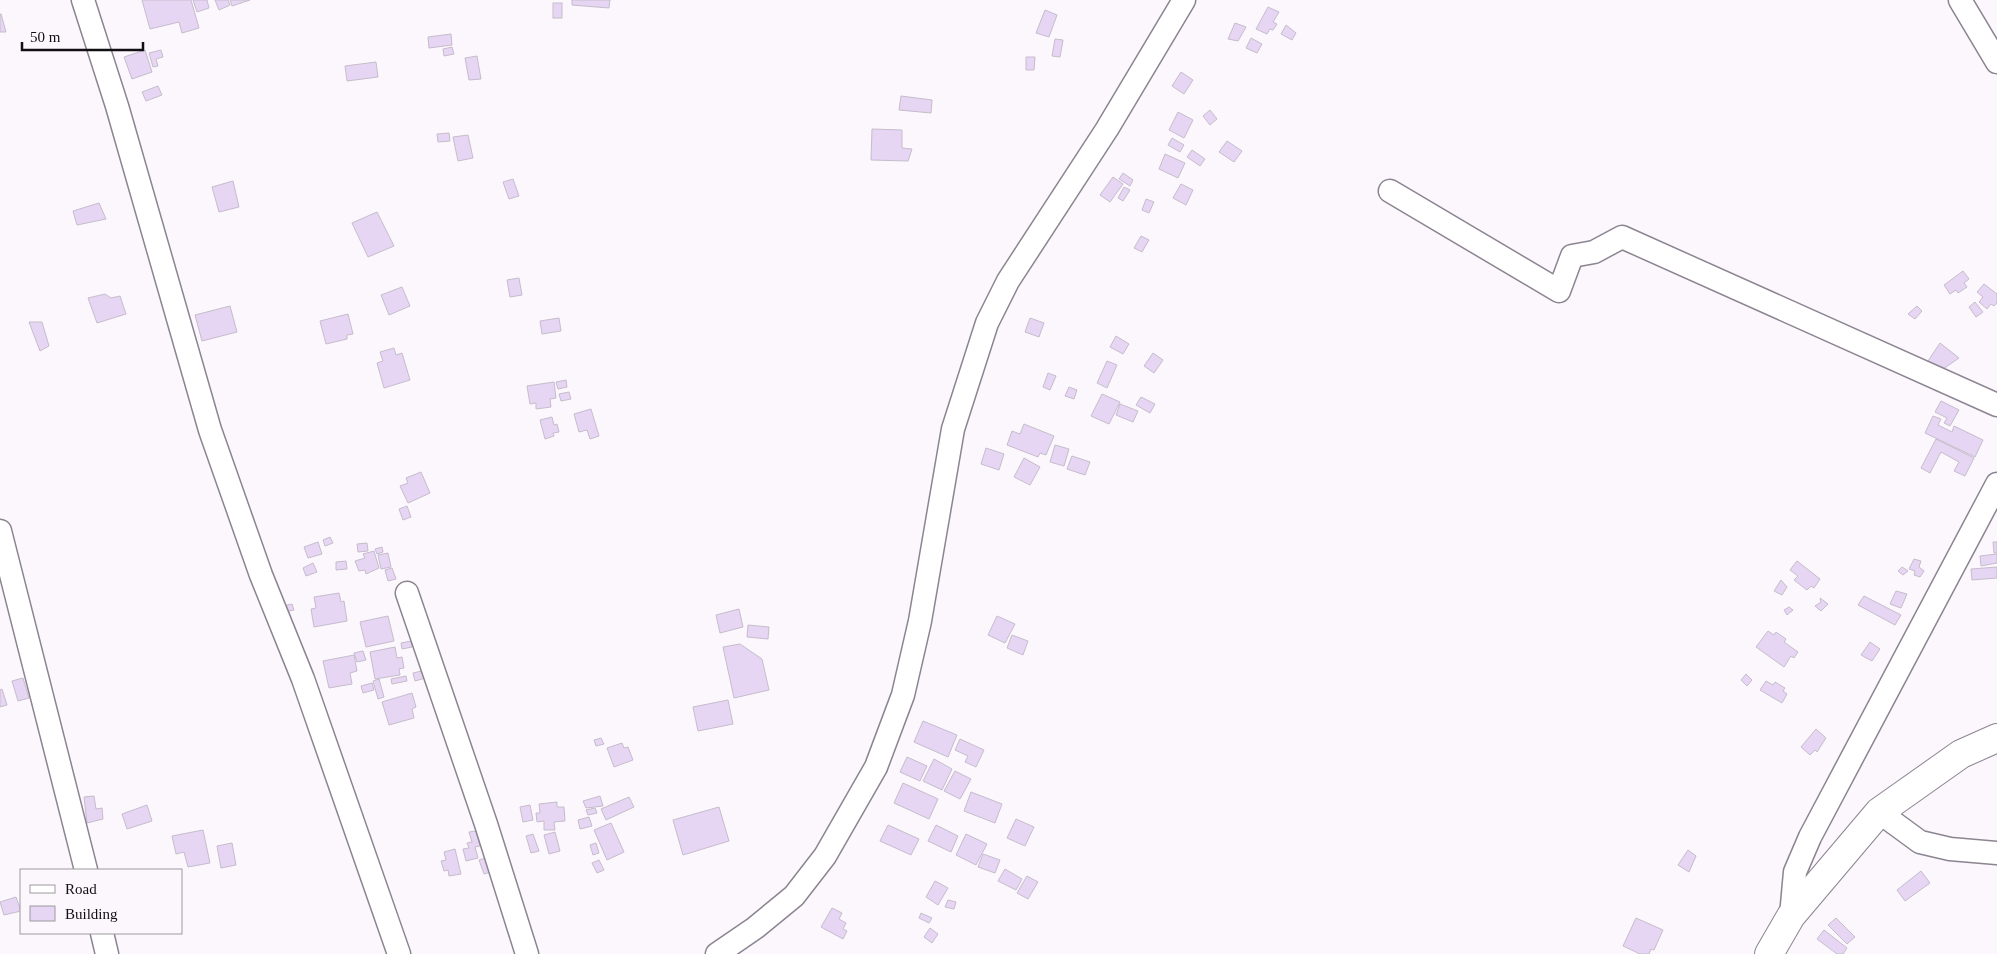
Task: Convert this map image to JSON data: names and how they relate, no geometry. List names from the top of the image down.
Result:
{
  "legend": ["Road", "Building"],
  "scale_bar": "50 m"
}
